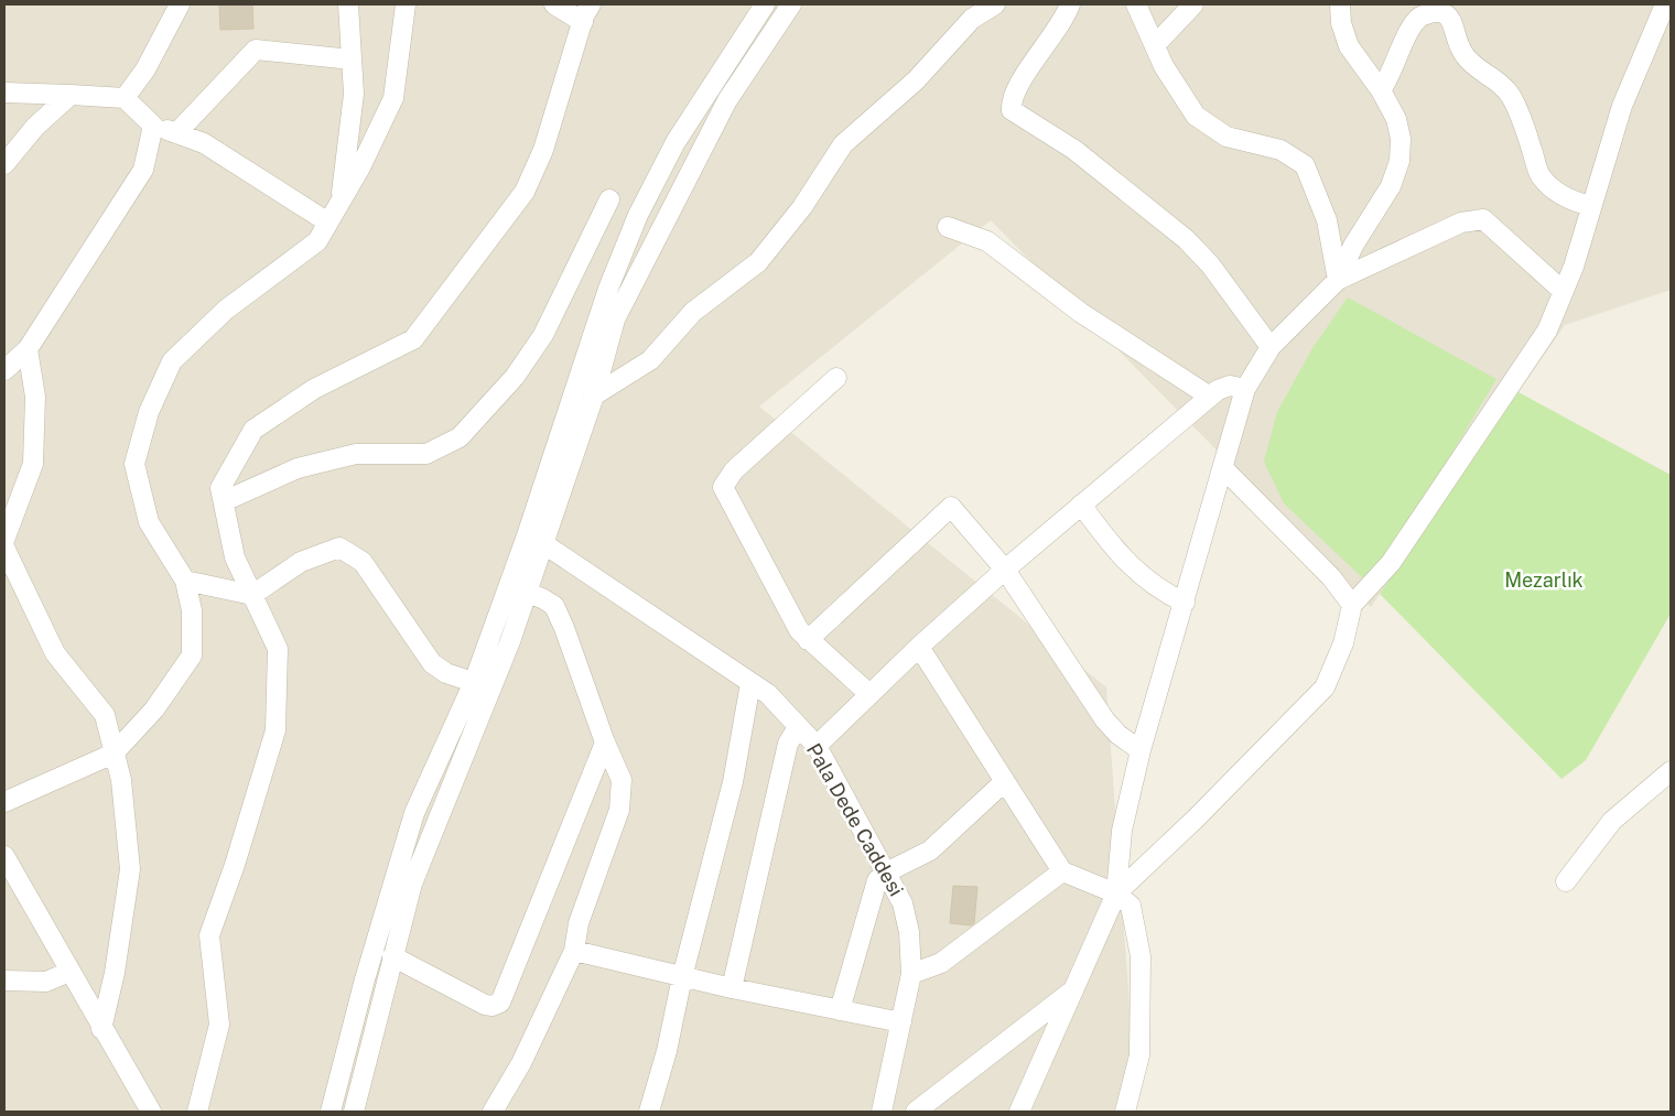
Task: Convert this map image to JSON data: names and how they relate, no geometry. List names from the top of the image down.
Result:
{
  "streets": {
    "street": ["Pala Dede Caddesi"]
  },
  "parks": ["Mezarlık"]
}
